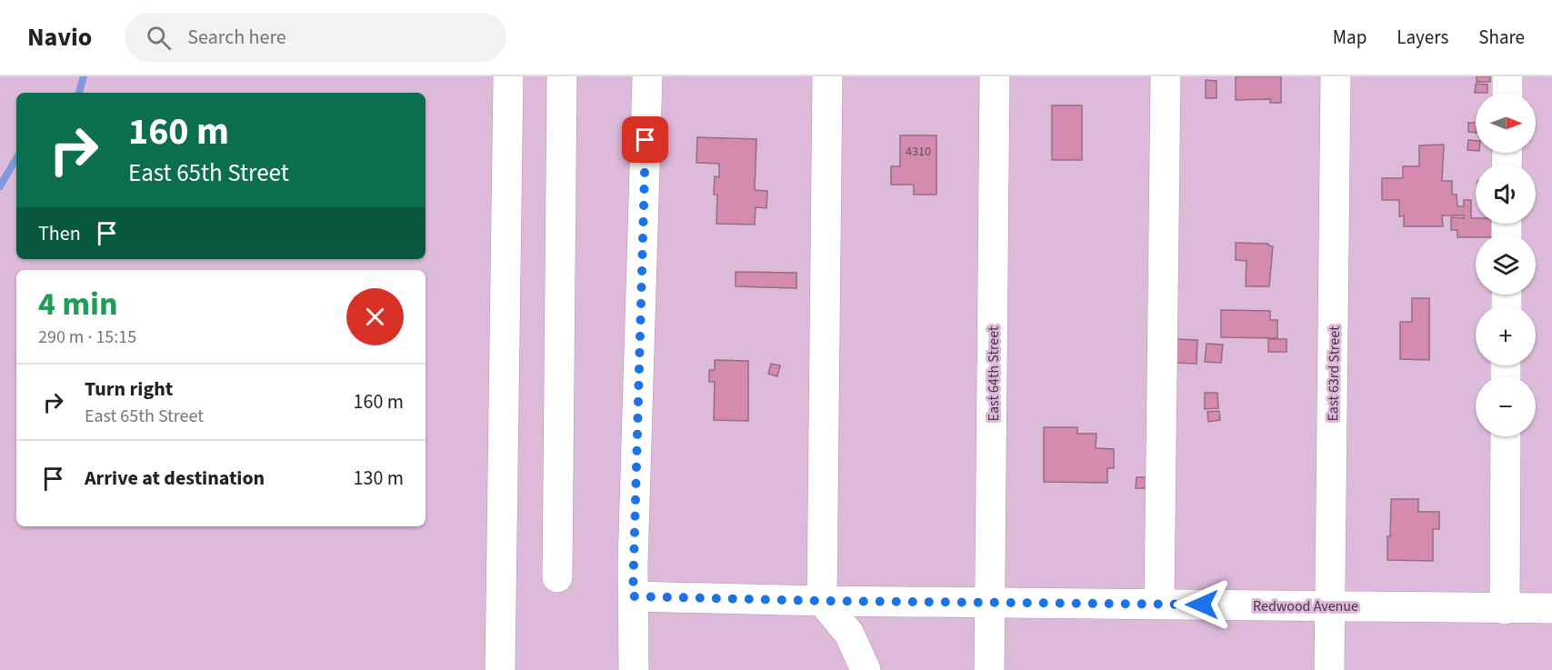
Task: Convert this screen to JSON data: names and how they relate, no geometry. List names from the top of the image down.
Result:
{
  "streets": {
    "street": ["East 64th Street", "East 63rd Street", "Redwood Avenue"]
  },
  "crossings": [
    ["East 64th Street", "Redwood Avenue"],
    ["East 63rd Street", "Redwood Avenue"]
  ],
  "house_numbers": ["4310"],
  "north": "right",
  "page": {
    "header": "Navio",
    "search": "Search here",
    "nav": ["Map", "Layers", "Share"],
    "map_buttons": ["+", "−"],
    "turn": ["160 m", "East 65th Street"],
    "then": "Then",
    "heading": ["4 min", "290 m · 15:15"],
    "list": [
      {
        "name": "Turn right",
        "note": "East 65th Street",
        "value": "160 m"
      },
      {
        "name": "Arrive at destination",
        "value": "130 m"
      }
    ]
  }
}
